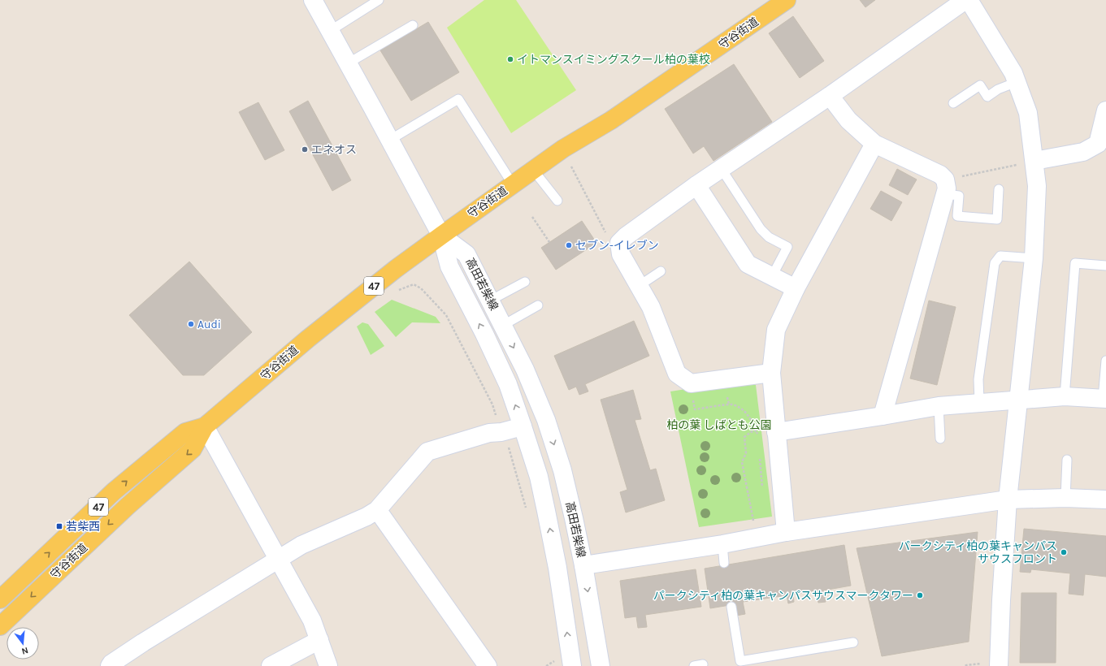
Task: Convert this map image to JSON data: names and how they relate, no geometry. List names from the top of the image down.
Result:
{
  "streets": {
    "main road": ["守谷街道", "47"],
    "street": ["高田若柴線"]
  },
  "crossings": [
    ["守谷街道", "高田若柴線"]
  ],
  "parks": ["柏の葉 しばとも公園"],
  "places": {
    "other": [
      "イトマンスイミングスクール柏の葉校",
      "エネオス",
      "セブン-イレブン",
      "Audi",
      "パークシティ柏の葉キャンパス サウスフロント",
      "パークシティ柏の葉キャンパスサウスマークタワー"
    ],
    "transit": ["若柴西"]
  },
  "north": "bottom"
}
